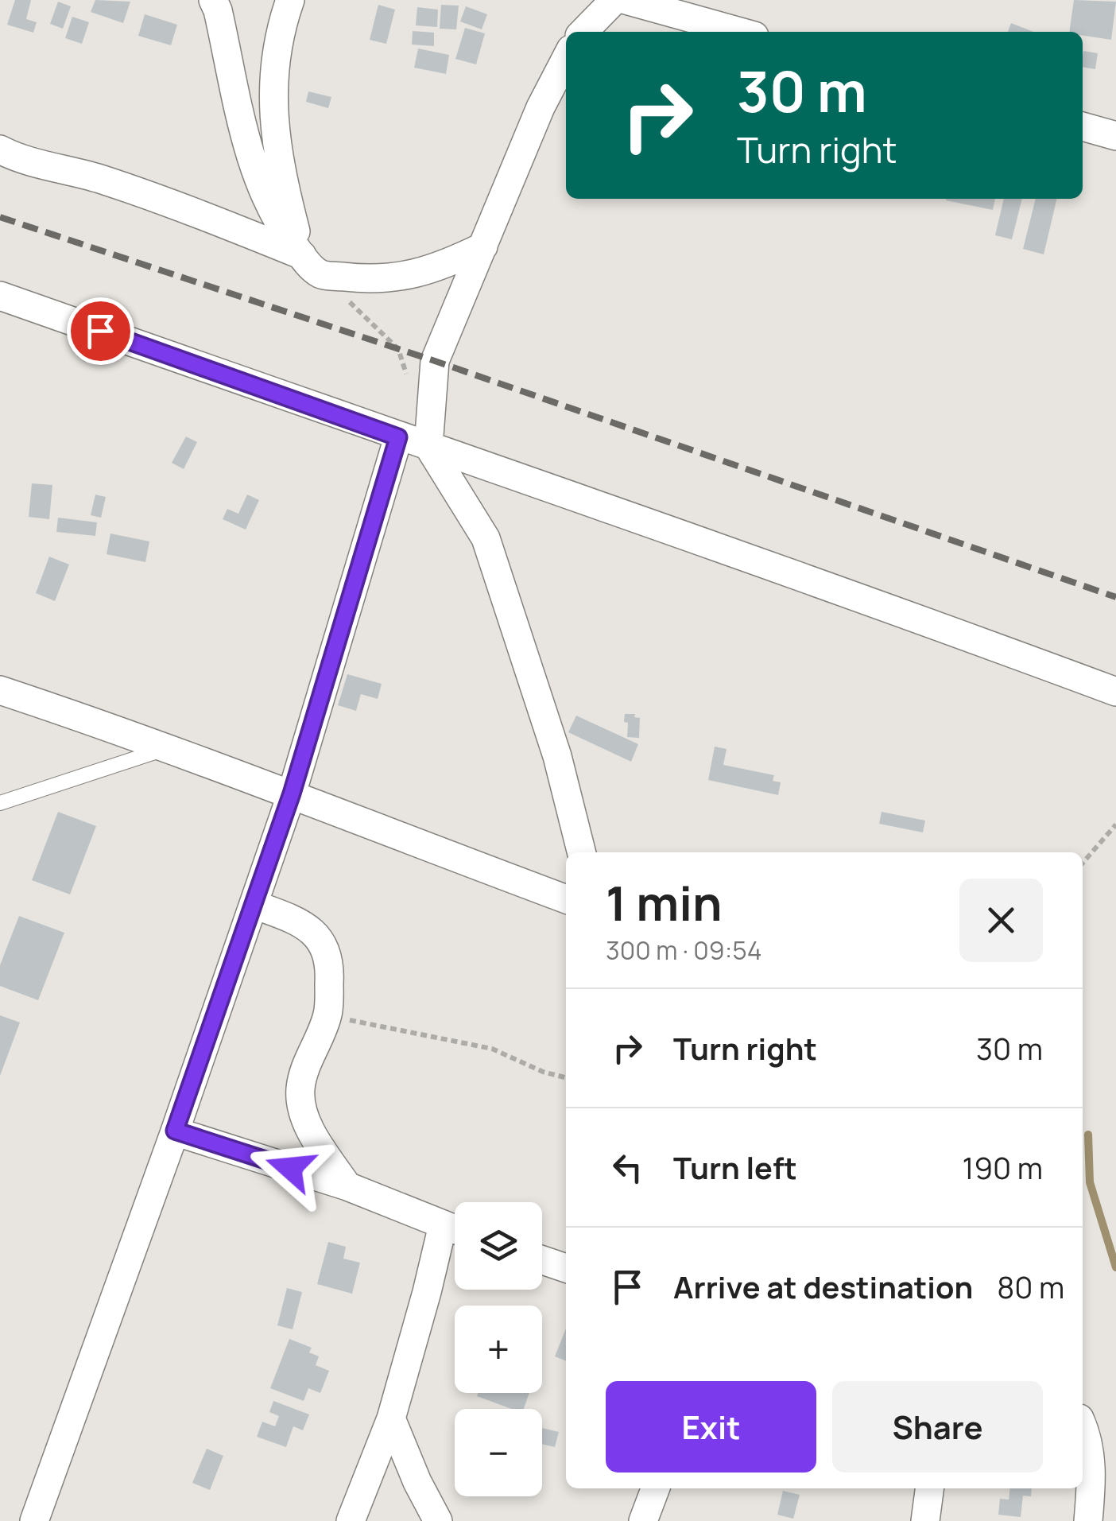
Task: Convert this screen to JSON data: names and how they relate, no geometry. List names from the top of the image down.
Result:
{
  "page": {
    "turn": ["30 m", "Turn right"],
    "heading": ["1 min", "300 m · 09:54"],
    "list": [
      {
        "name": "Turn right",
        "value": "30 m"
      },
      {
        "name": "Turn left",
        "value": "190 m"
      },
      {
        "name": "Arrive at destination",
        "value": "80 m"
      }
    ],
    "map_buttons": ["+", "−"],
    "buttons": ["Exit", "Share"]
  }
}
